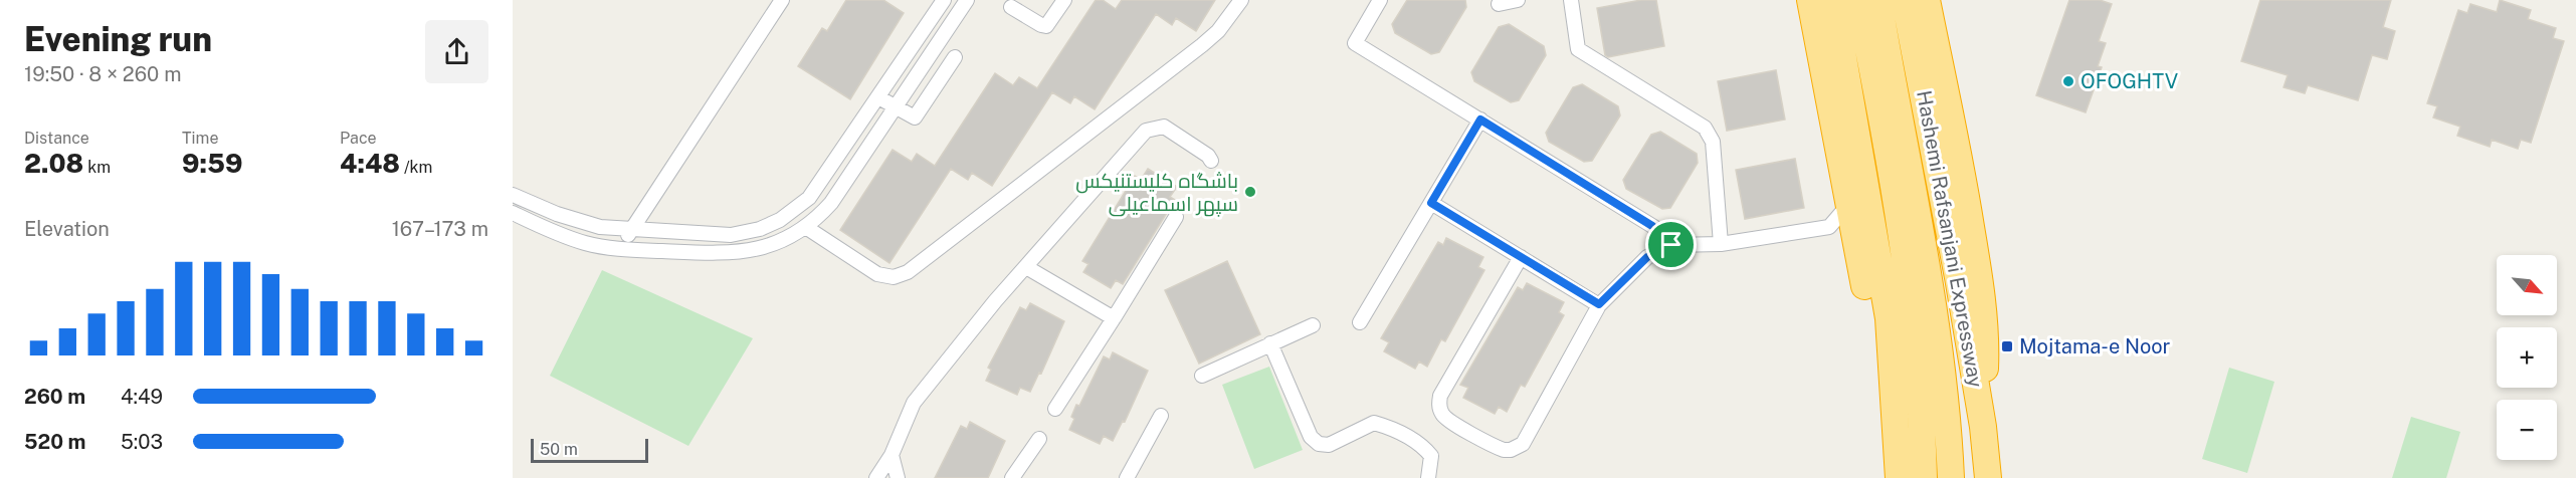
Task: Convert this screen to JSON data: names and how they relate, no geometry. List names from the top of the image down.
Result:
{
  "streets": {
    "highway": ["Hashemi Rafsanjani Expressway"]
  },
  "places": {
    "other": ["OFOGHTV", "باشگاه کلیستنیکس سپهر اسماعیلی"],
    "transit": ["Mojtama-e Noor"]
  },
  "scale_bar": "50 m",
  "north": "bottom right",
  "page": {
    "heading": ["Evening run", "19:50 · 8 × 260 m"],
    "stats": [
      ["Distance", "2.08 km"],
      ["Time", "9:59"],
      ["Pace", "4:48 /km"]
    ],
    "chart": ["Elevation", "167–173 m"],
    "map_buttons": ["+", "−"],
    "list": [
      {
        "name": "260 m",
        "note": "4:49"
      },
      {
        "name": "520 m",
        "note": "5:03"
      }
    ],
    "scale": "50 m"
  }
}
